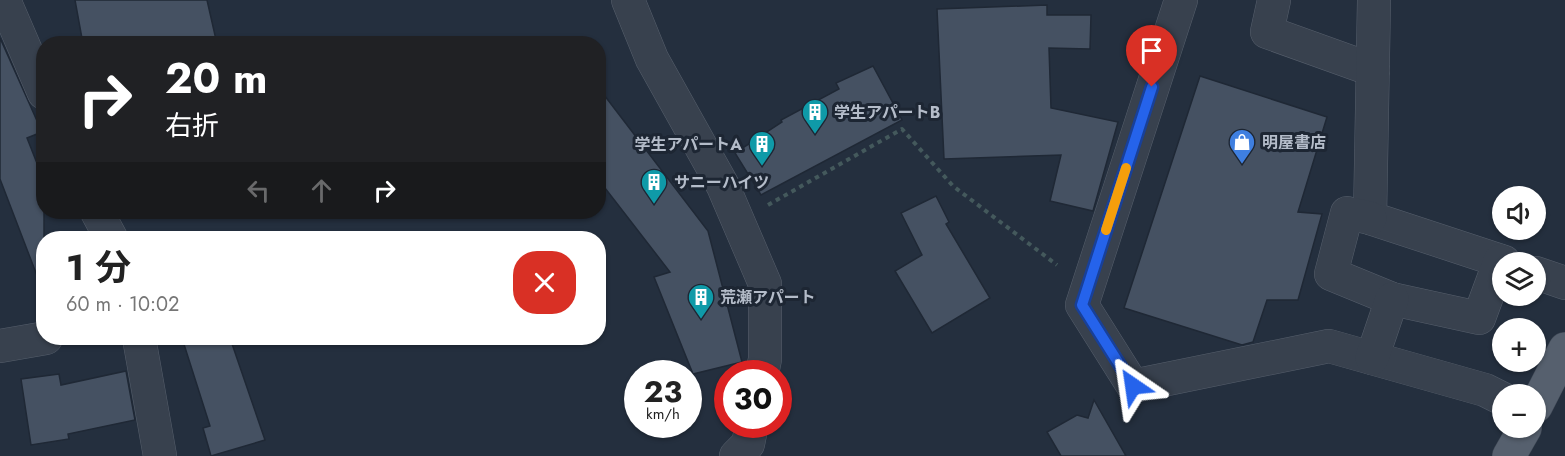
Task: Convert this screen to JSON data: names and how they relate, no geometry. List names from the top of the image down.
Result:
{
  "places": {
    "building": [
      "学生アパートB",
      "学生アパートA",
      "サニーハイツ",
      "荒瀬アパート"
    ],
    "shop": ["明屋書店"]
  },
  "page": {
    "turn": ["20 m", "右折"],
    "map_buttons": ["+", "−"],
    "heading": ["1 分", "60 m · 10:02"],
    "speed": "23 km/h",
    "limit": "30"
  }
}
